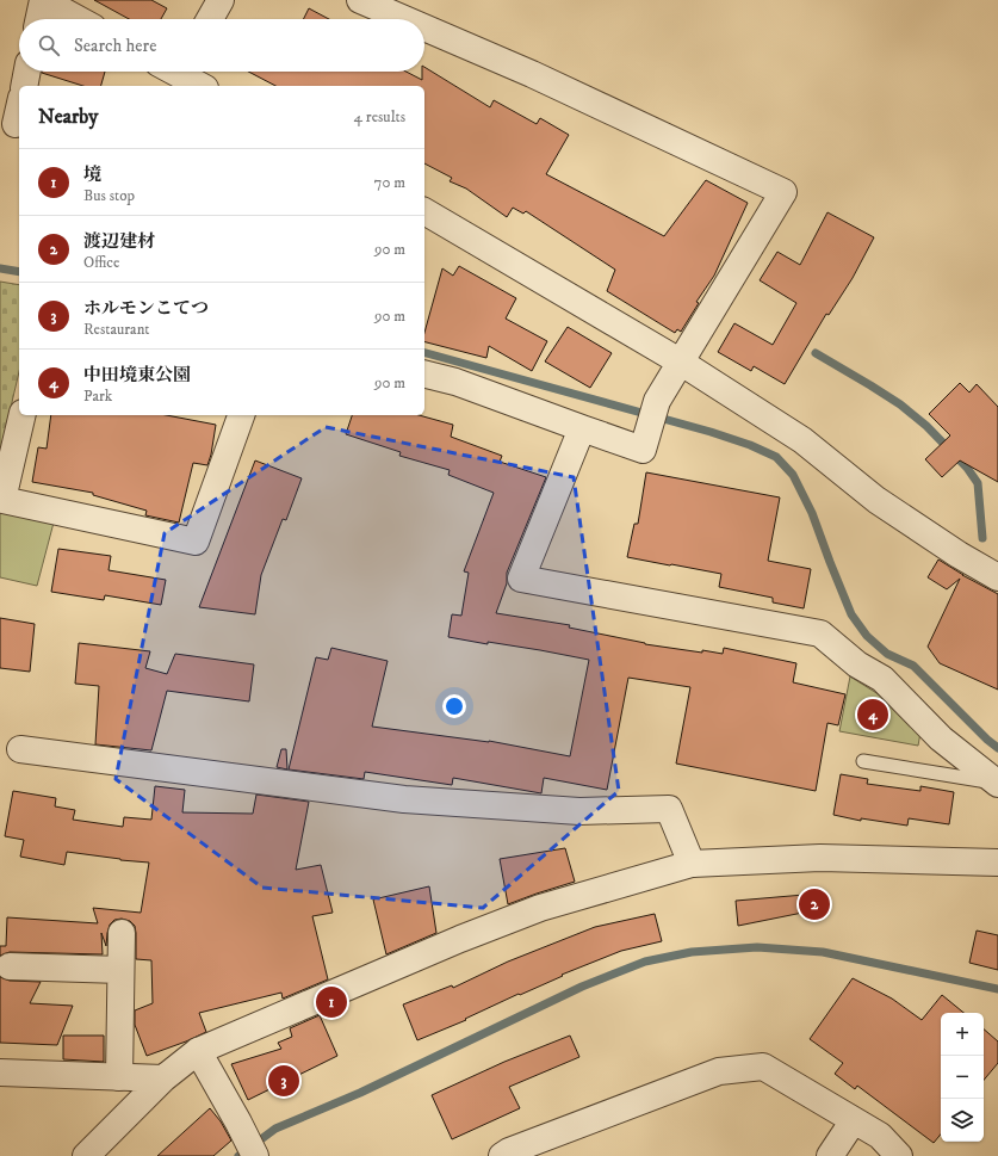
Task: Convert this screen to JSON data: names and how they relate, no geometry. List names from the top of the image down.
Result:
{
  "page": {
    "search": "Search here",
    "heading": ["Nearby", "4 results"],
    "list": [
      {
        "mark": "1",
        "name": "境",
        "note": "Bus stop",
        "value": "70 m"
      },
      {
        "mark": "2",
        "name": "渡辺建材",
        "note": "Office",
        "value": "90 m"
      },
      {
        "mark": "3",
        "name": "ホルモンこてつ",
        "note": "Restaurant",
        "value": "90 m"
      },
      {
        "mark": "4",
        "name": "中田境東公園",
        "note": "Park",
        "value": "90 m"
      }
    ],
    "pins": [
      "4",
      "2",
      "1",
      "3"
    ],
    "map_buttons": ["+", "−"]
  }
}
